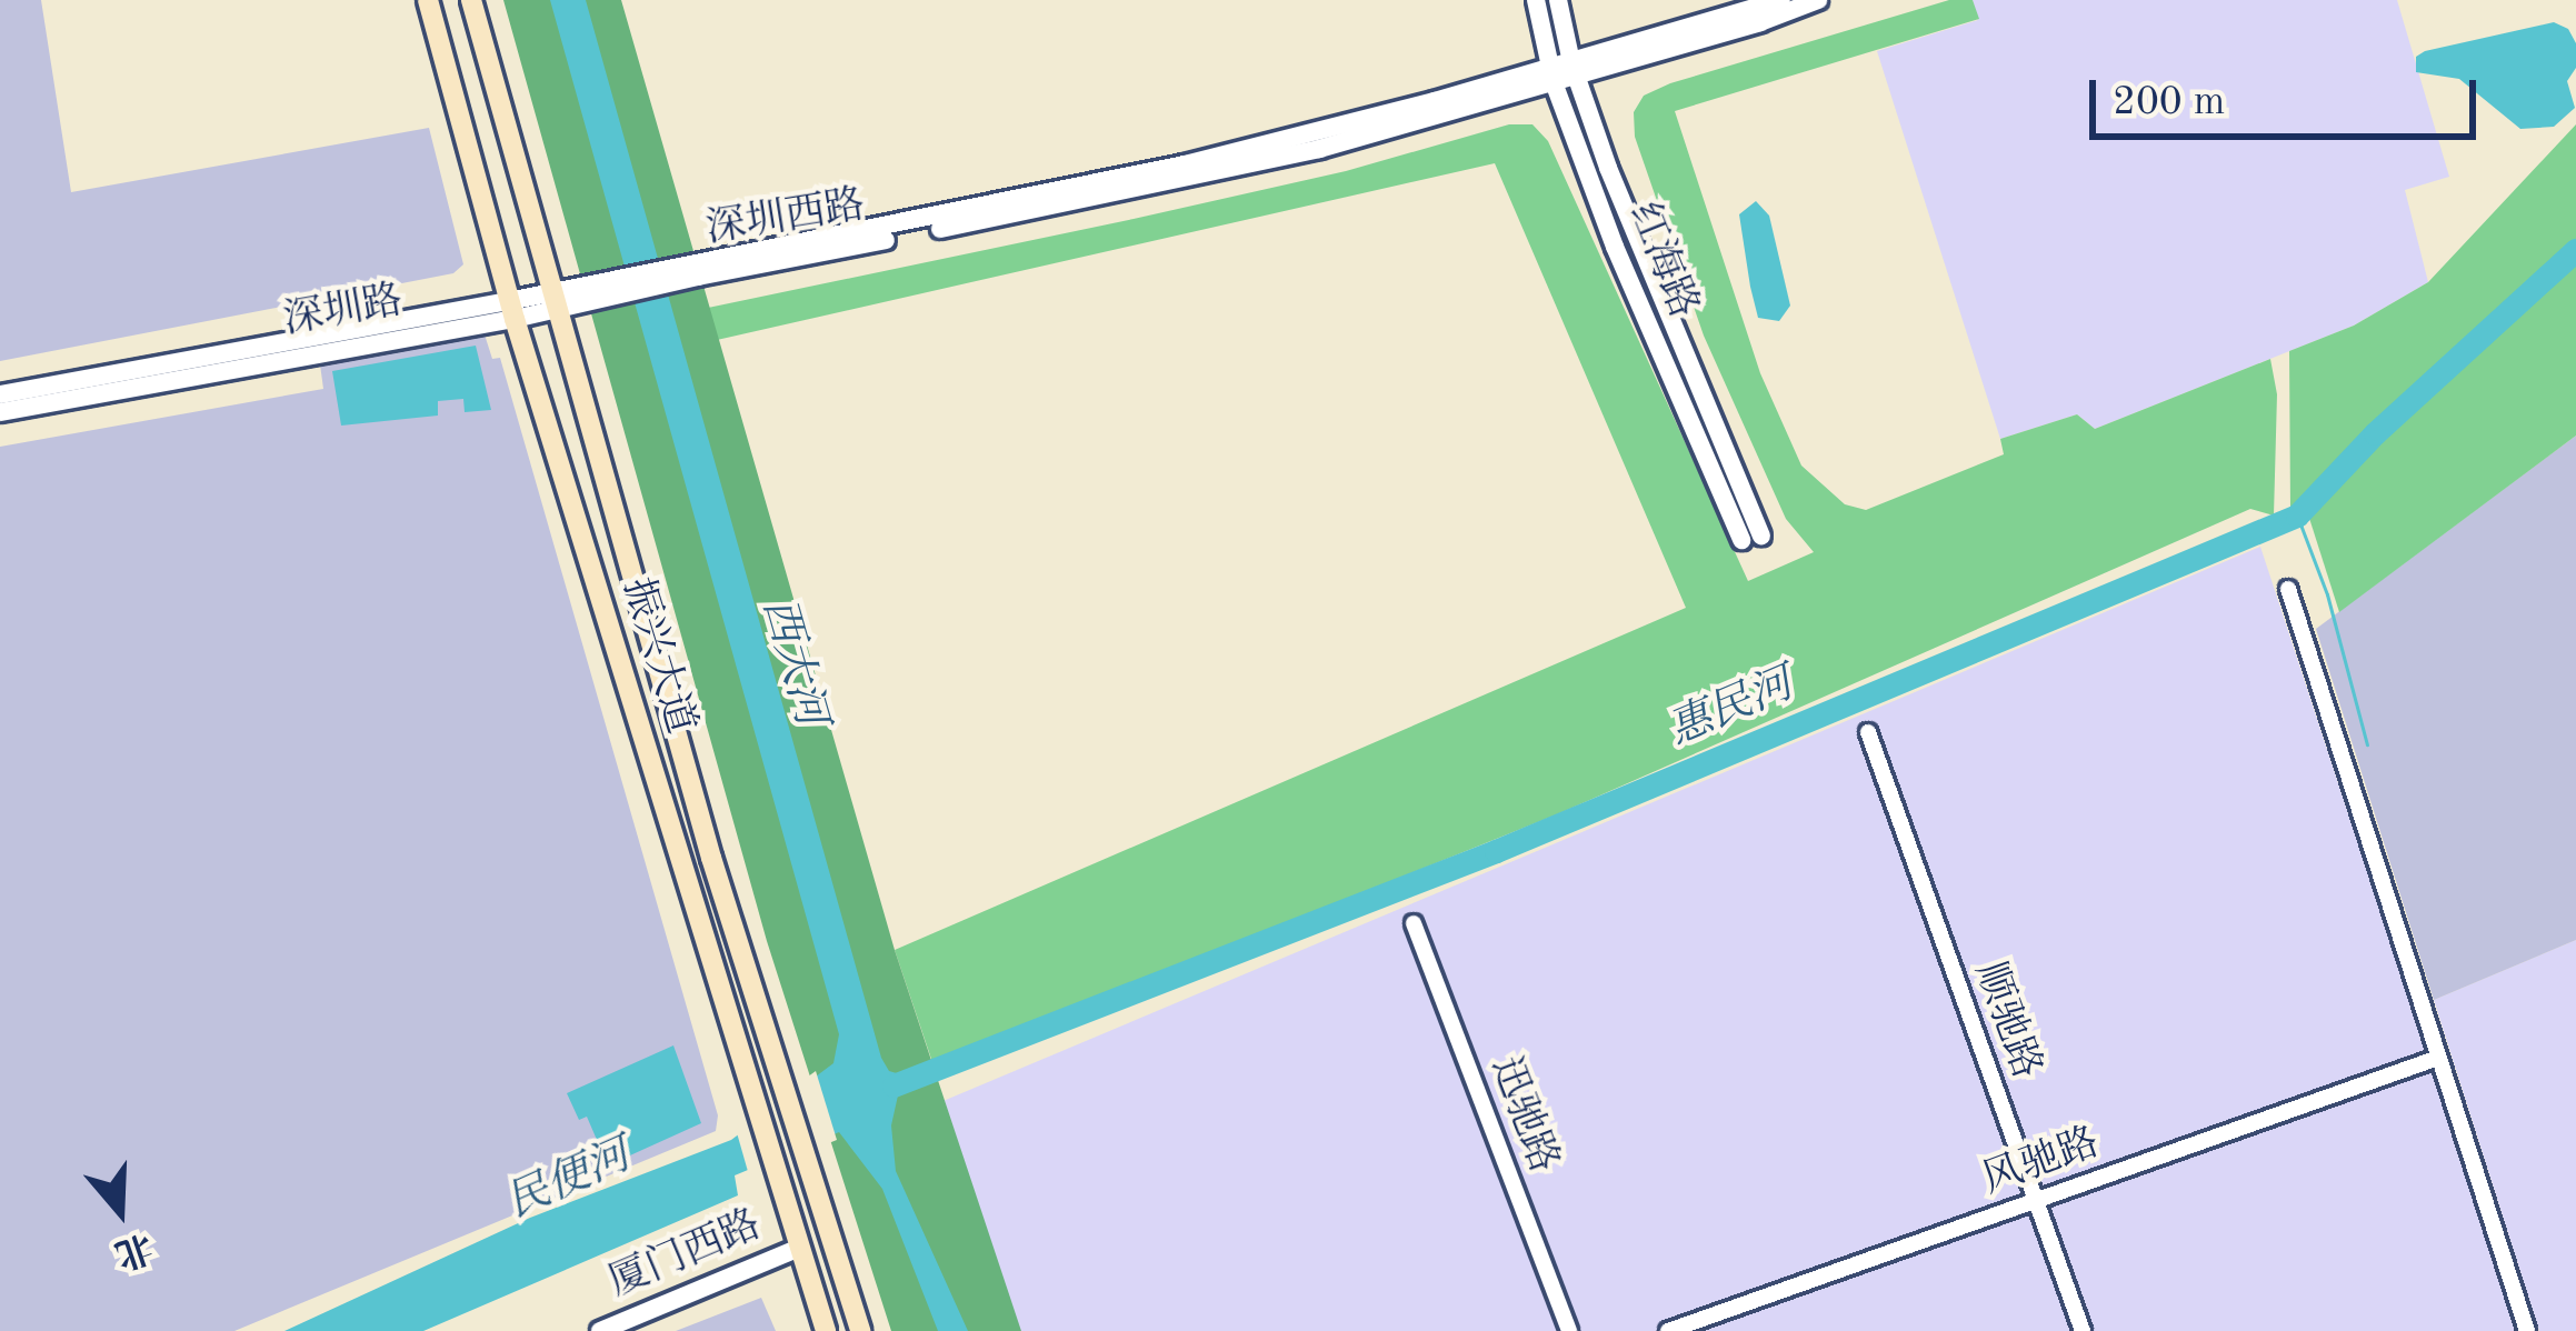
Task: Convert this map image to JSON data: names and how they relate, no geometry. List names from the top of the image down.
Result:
{
  "streets": {
    "main road": ["振兴大道"],
    "street": [
      "深圳西路",
      "红海路",
      "深圳路",
      "顺驰路",
      "迅驰路",
      "风驰路",
      "厦门西路"
    ]
  },
  "crossings": [
    ["深圳西路", "红海路"],
    ["深圳西路", "深圳路"],
    ["深圳路", "振兴大道"],
    ["振兴大道", "厦门西路"],
    ["顺驰路", "风驰路"]
  ],
  "water": ["西大河", "惠民河", "民便河"],
  "scale_bar": "200 m",
  "north": "bottom"
}
